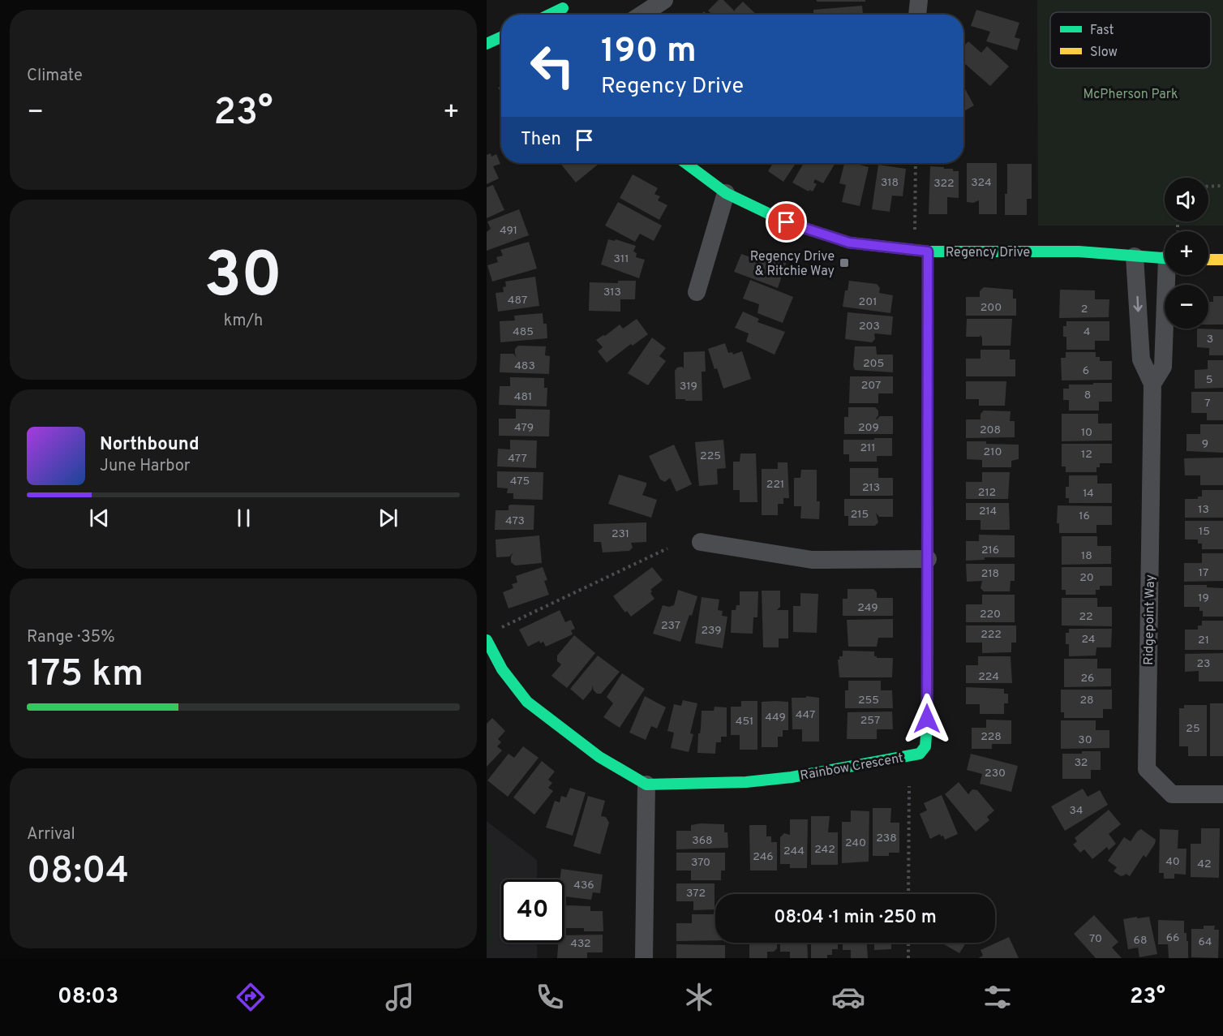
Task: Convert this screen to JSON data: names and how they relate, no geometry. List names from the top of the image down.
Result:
{
  "streets": {
    "street": ["Regency Drive", "Ridgepoint Way", "Rainbow Crescent"]
  },
  "crossings": [
    ["Regency Drive", "Ridgepoint Way"],
    ["Regency Drive", "Rainbow Crescent"]
  ],
  "parks": ["McPherson Park"],
  "places": {
    "transit": ["Regency Drive & Ritchie Way"]
  },
  "house_numbers": [
    "318",
    "324",
    "322",
    "491",
    "311",
    "313",
    "487",
    "201",
    "200",
    "2",
    "203",
    "485",
    "4",
    "3",
    "205",
    "483",
    "6",
    "5",
    "207",
    "319",
    "8",
    "481",
    "7",
    "479",
    "209",
    "208",
    "10",
    "9",
    "211",
    "210",
    "12",
    "225",
    "477",
    "475",
    "221",
    "213",
    "212",
    "14",
    "13",
    "214",
    "215",
    "16",
    "473",
    "15",
    "231",
    "216",
    "18",
    "17",
    "218",
    "20",
    "19",
    "249",
    "220",
    "22",
    "237",
    "239",
    "222",
    "24",
    "21",
    "23",
    "224",
    "26",
    "255",
    "28",
    "447",
    "449",
    "257",
    "451",
    "25",
    "228",
    "30",
    "32",
    "230",
    "34",
    "238",
    "368",
    "240",
    "242",
    "244",
    "246",
    "40",
    "370",
    "42",
    "436",
    "372",
    "66",
    "70",
    "68",
    "64",
    "432"
  ],
  "legend": ["Fast", "Slow"],
  "page": {
    "tile": [
      "Climate",
      ["30", "km/h"],
      ["Range · 35%", "175 km"],
      ["Arrival", "08:04"]
    ],
    "turn": ["190 m", "Regency Drive"],
    "heat": ["−", "23°", "+"],
    "then": "Then",
    "map_buttons": ["+", "−"],
    "song": ["Northbound", "June Harbor"],
    "limit": "40",
    "trip": "08:04 · 1 min · 250 m",
    "tabs": ["08:03", "23°"]
  }
}
